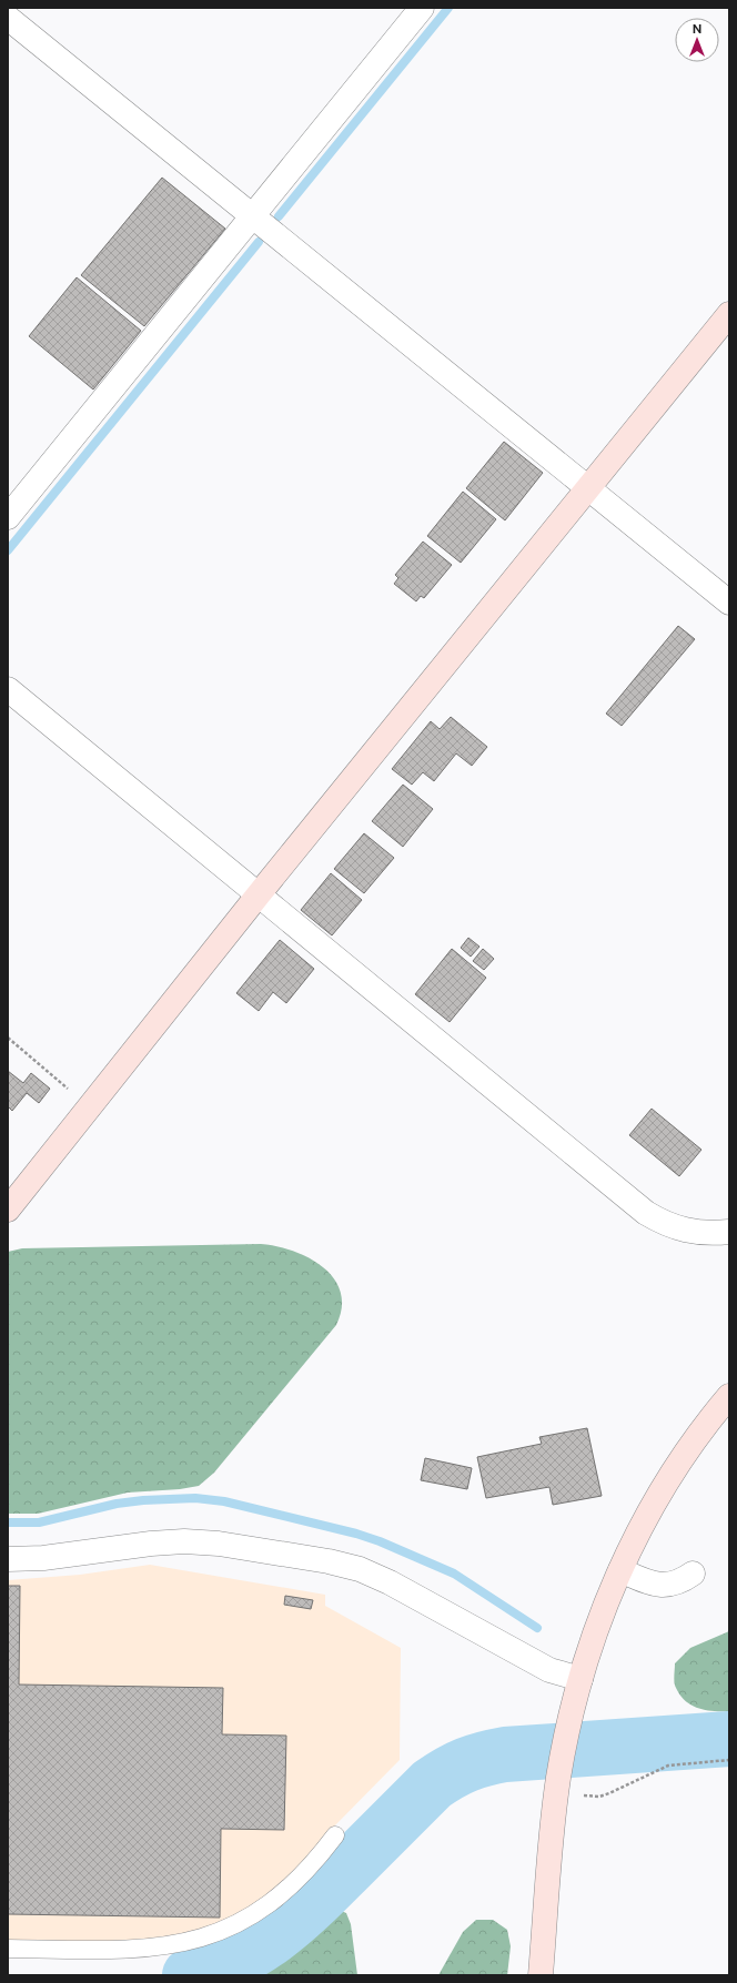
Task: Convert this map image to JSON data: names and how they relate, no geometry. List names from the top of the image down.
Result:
{
  "north": "top"
}
